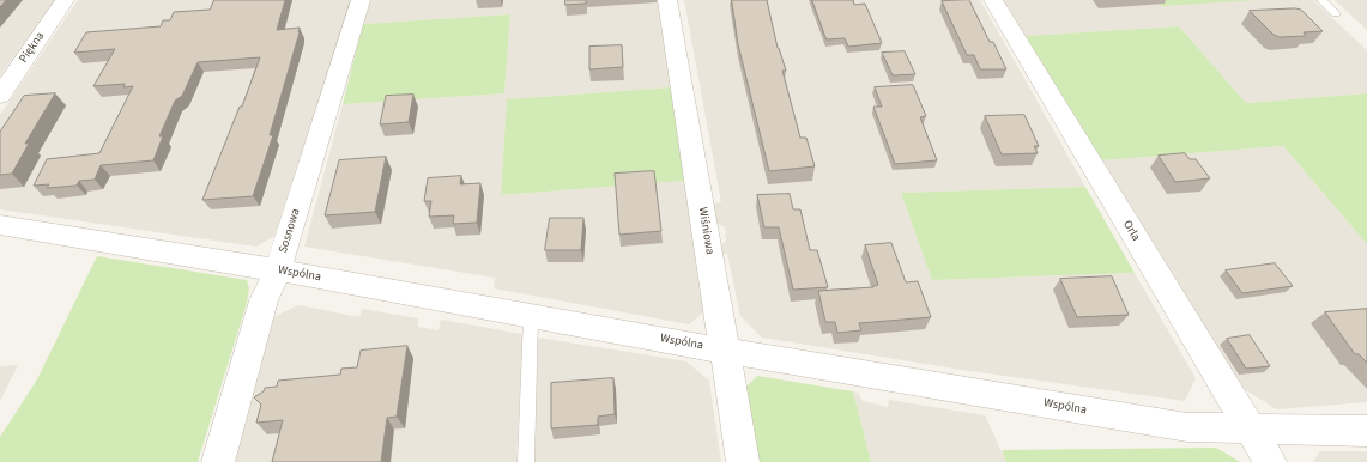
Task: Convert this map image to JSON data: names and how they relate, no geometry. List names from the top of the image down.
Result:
{
  "streets": {
    "street": [
      "Piękna",
      "Sosnowa",
      "Wiśniowa",
      "Orla",
      "Wspólna"
    ]
  },
  "crossings": [
    ["Sosnowa", "Wspólna"],
    ["Wiśniowa", "Wspólna"],
    ["Orla", "Wspólna"]
  ]
}
